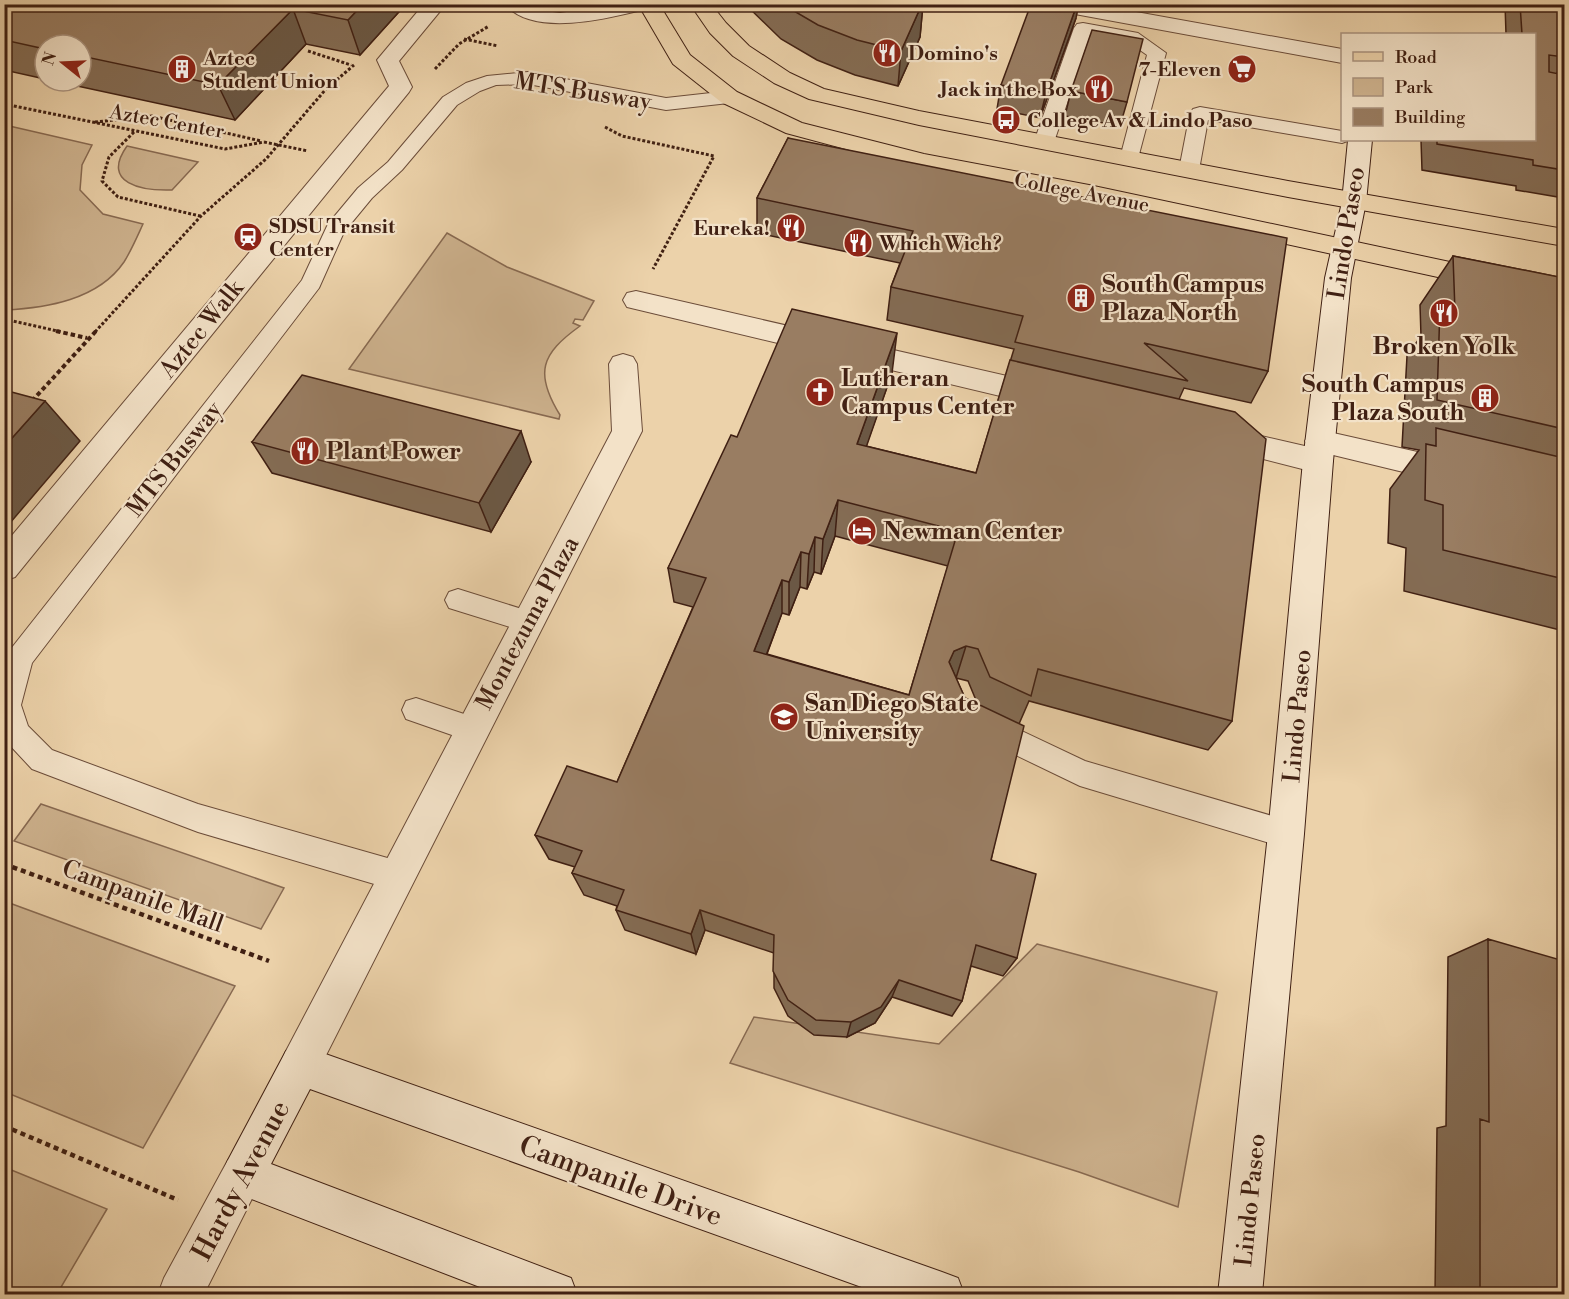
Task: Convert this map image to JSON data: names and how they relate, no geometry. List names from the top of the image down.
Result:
{
  "streets": {
    "main road": ["College Avenue"],
    "street": [
      "Lindo Paseo",
      "Aztec Walk",
      "Montezuma Plaza",
      "Hardy Avenue",
      "Campanile Drive"
    ],
    "lane": ["MTS Busway"],
    "path": ["Aztec Center", "Campanile Mall"]
  },
  "crossings": [
    ["MTS Busway", "College Avenue"],
    ["MTS Busway", "Montezuma Plaza"],
    ["College Avenue", "Lindo Paseo"],
    ["Montezuma Plaza", "Hardy Avenue"],
    ["Montezuma Plaza", "Campanile Drive"],
    ["Hardy Avenue", "Campanile Drive"]
  ],
  "places": {
    "restaurant": [
      "Domino's",
      "Jack in the Box",
      "Eureka!",
      "Which Wich?",
      "Broken Yolk",
      "Plant Power"
    ],
    "building": ["Aztec Student Union", "South Campus Plaza North", "South Campus Plaza South"],
    "supermarket": ["7-Eleven"],
    "bus stop": ["College Av & Lindo Paso"],
    "station": ["SDSU Transit Center"],
    "church": ["Lutheran Campus Center"],
    "hotel": ["Newman Center"],
    "school or university": ["San Diego State University"]
  },
  "legend": ["Road", "Park", "Building"],
  "north": "left"
}
